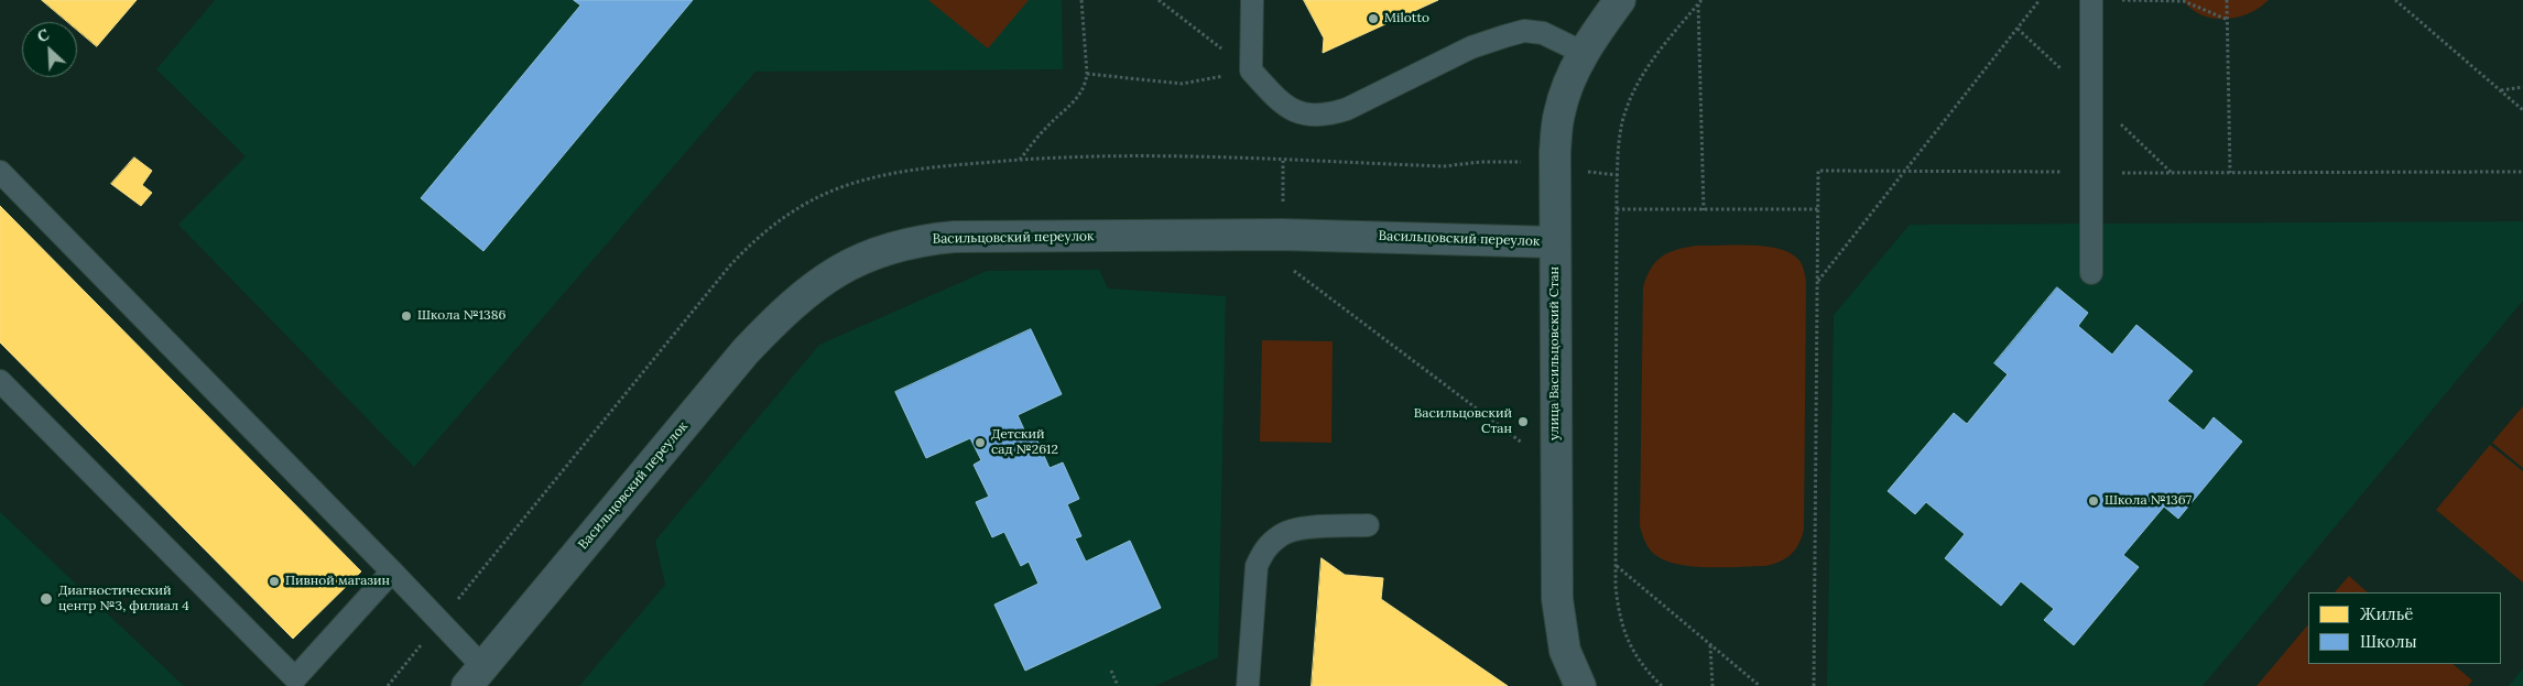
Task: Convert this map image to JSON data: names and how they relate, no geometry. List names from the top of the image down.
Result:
{
  "streets": {
    "street": ["Васильцовский переулок", "улица Васильцовский Стан"]
  },
  "crossings": [
    ["Васильцовский переулок", "улица Васильцовский Стан"]
  ],
  "places": [
    "Milotto",
    "Школа №1386",
    "Васильцовский Стан",
    "Детский сад №2612",
    "Школа №1367",
    "Пивной магазин",
    "Диагностический центр №3, филиал 4"
  ],
  "legend": ["Жильё", "Школы"],
  "north": "top left"
}
